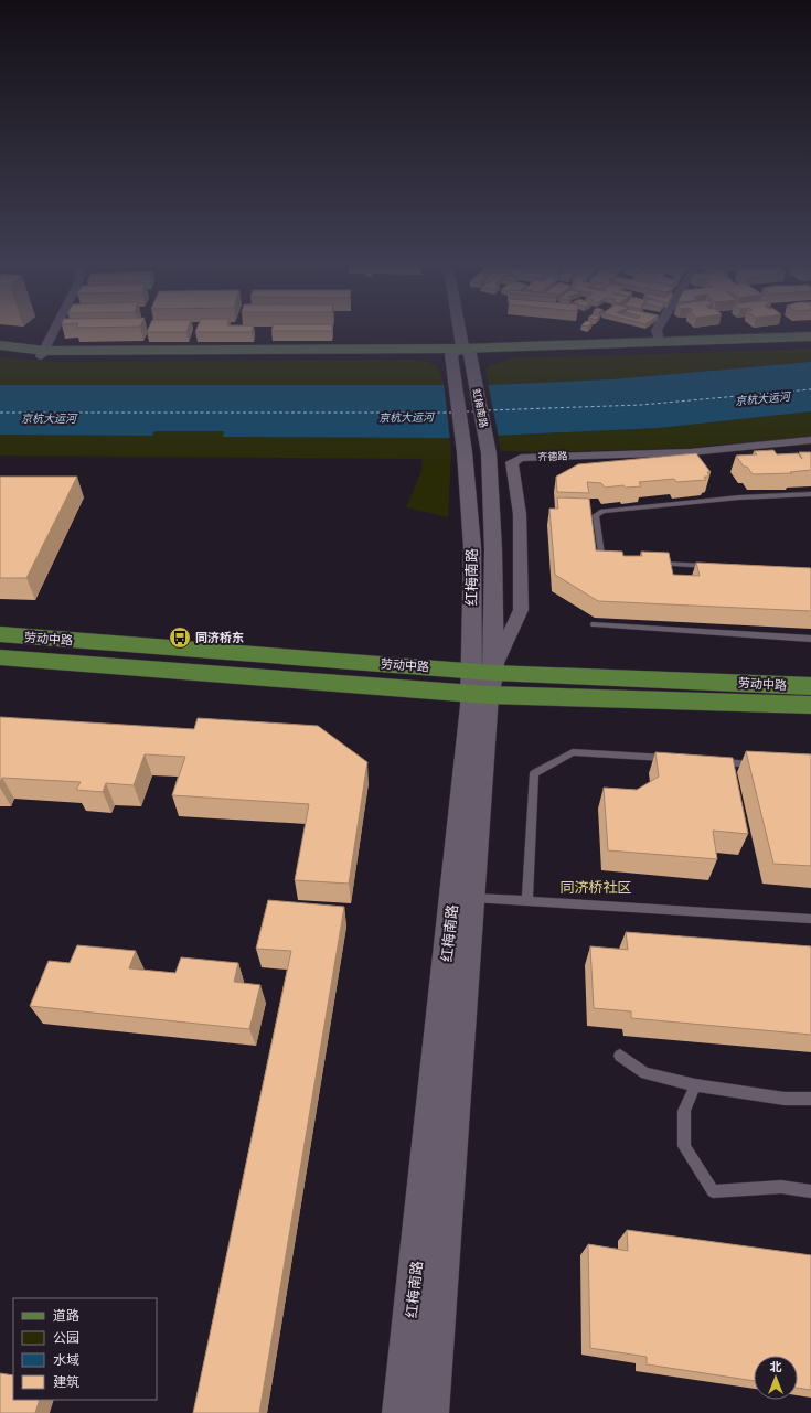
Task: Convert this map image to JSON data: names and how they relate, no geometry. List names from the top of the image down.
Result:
{
  "streets": {
    "main road": ["劳动中路"],
    "street": ["虹梅南路", "齐德路", "红梅南路"]
  },
  "crossings": [
    ["虹梅南路", "红梅南路"],
    ["齐德路", "红梅南路"],
    ["齐德路", "劳动中路"],
    ["红梅南路", "劳动中路"]
  ],
  "districts": ["同济桥社区"],
  "water": ["京杭大运河"],
  "places": {
    "bus stop": ["同济桥东"]
  },
  "legend": [
    "道路",
    "公园",
    "水域",
    "建筑"
  ],
  "north": "top"
}
